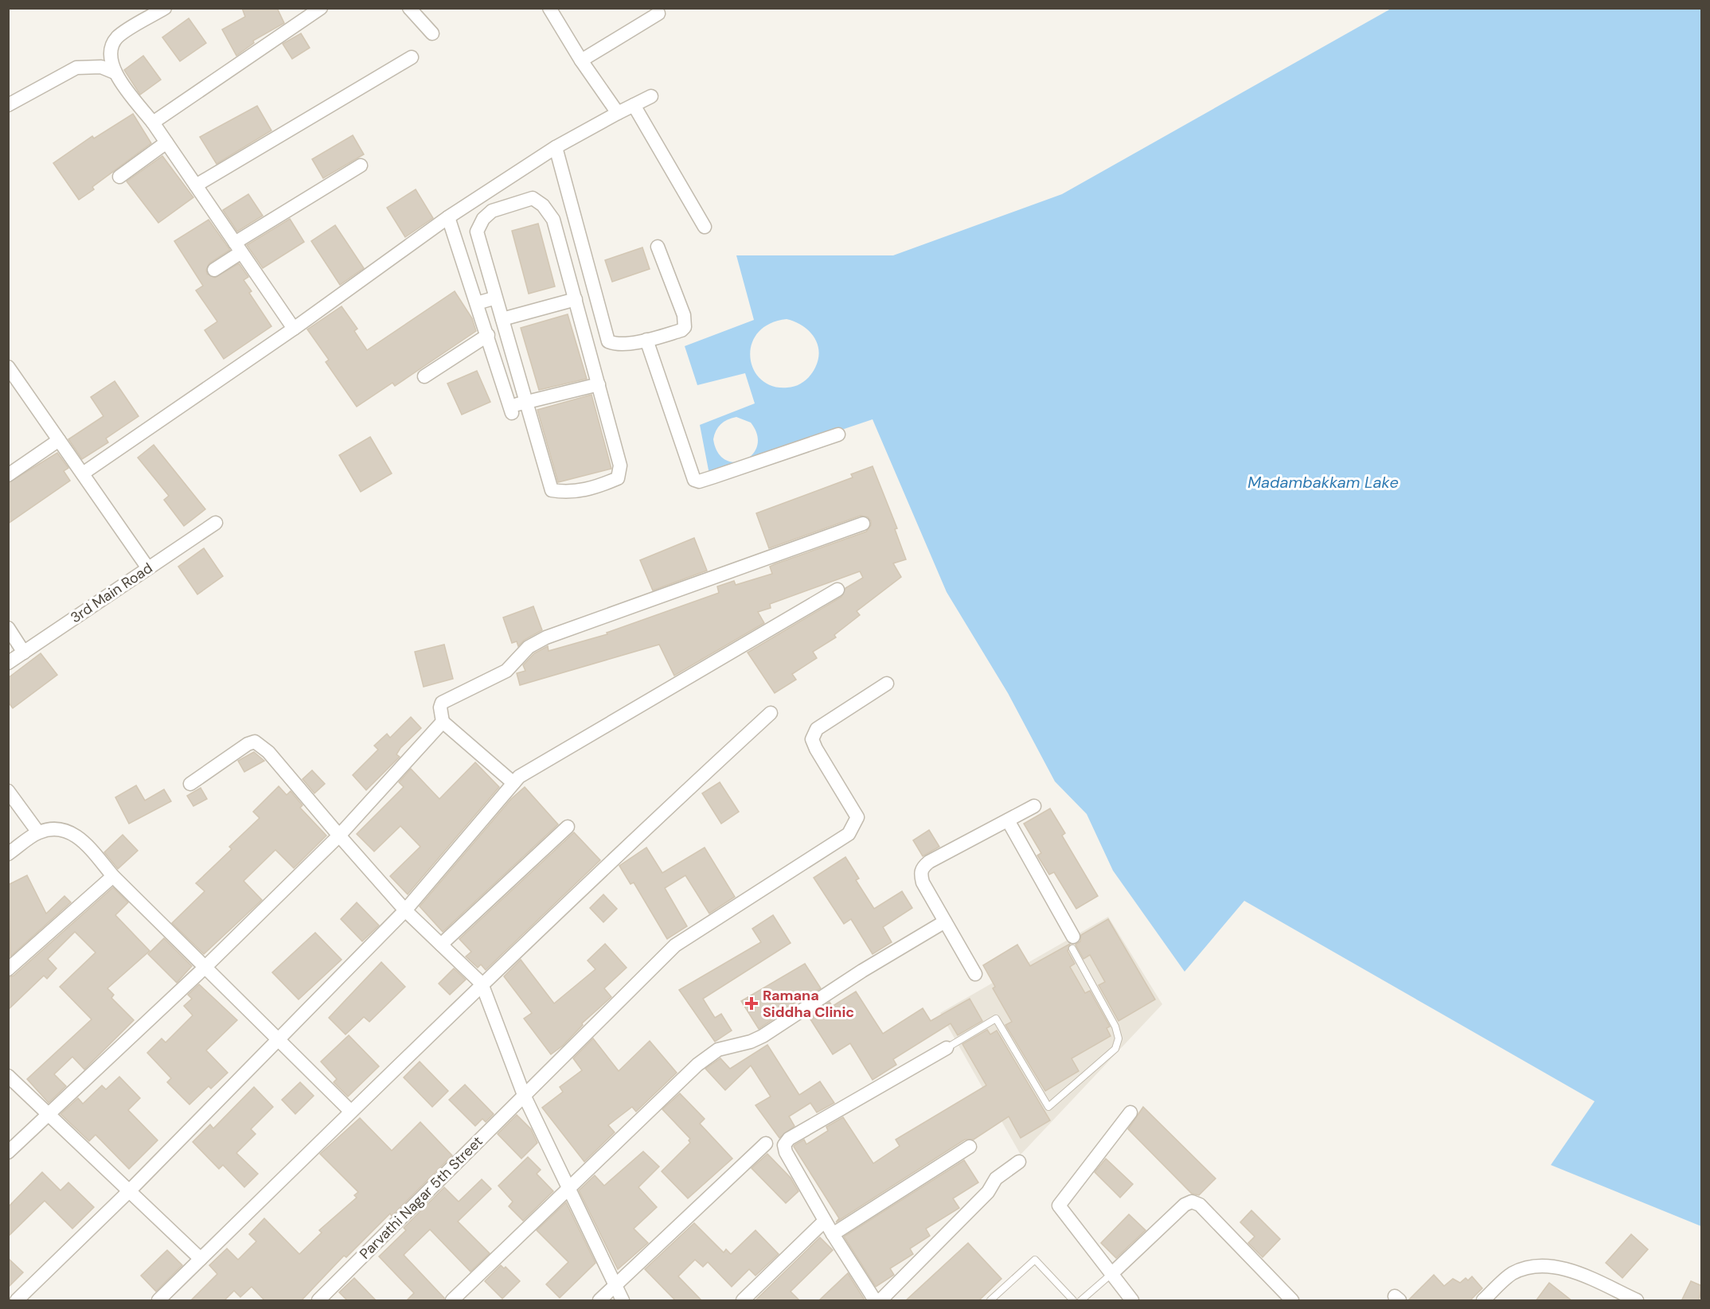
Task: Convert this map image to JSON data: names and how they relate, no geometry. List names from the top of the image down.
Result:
{
  "streets": {
    "street": ["3rd Main Road", "Parvathi Nagar 5th Street"]
  },
  "water": ["Madambakkam Lake"],
  "places": {
    "health": ["Ramana Siddha Clinic"]
  }
}
